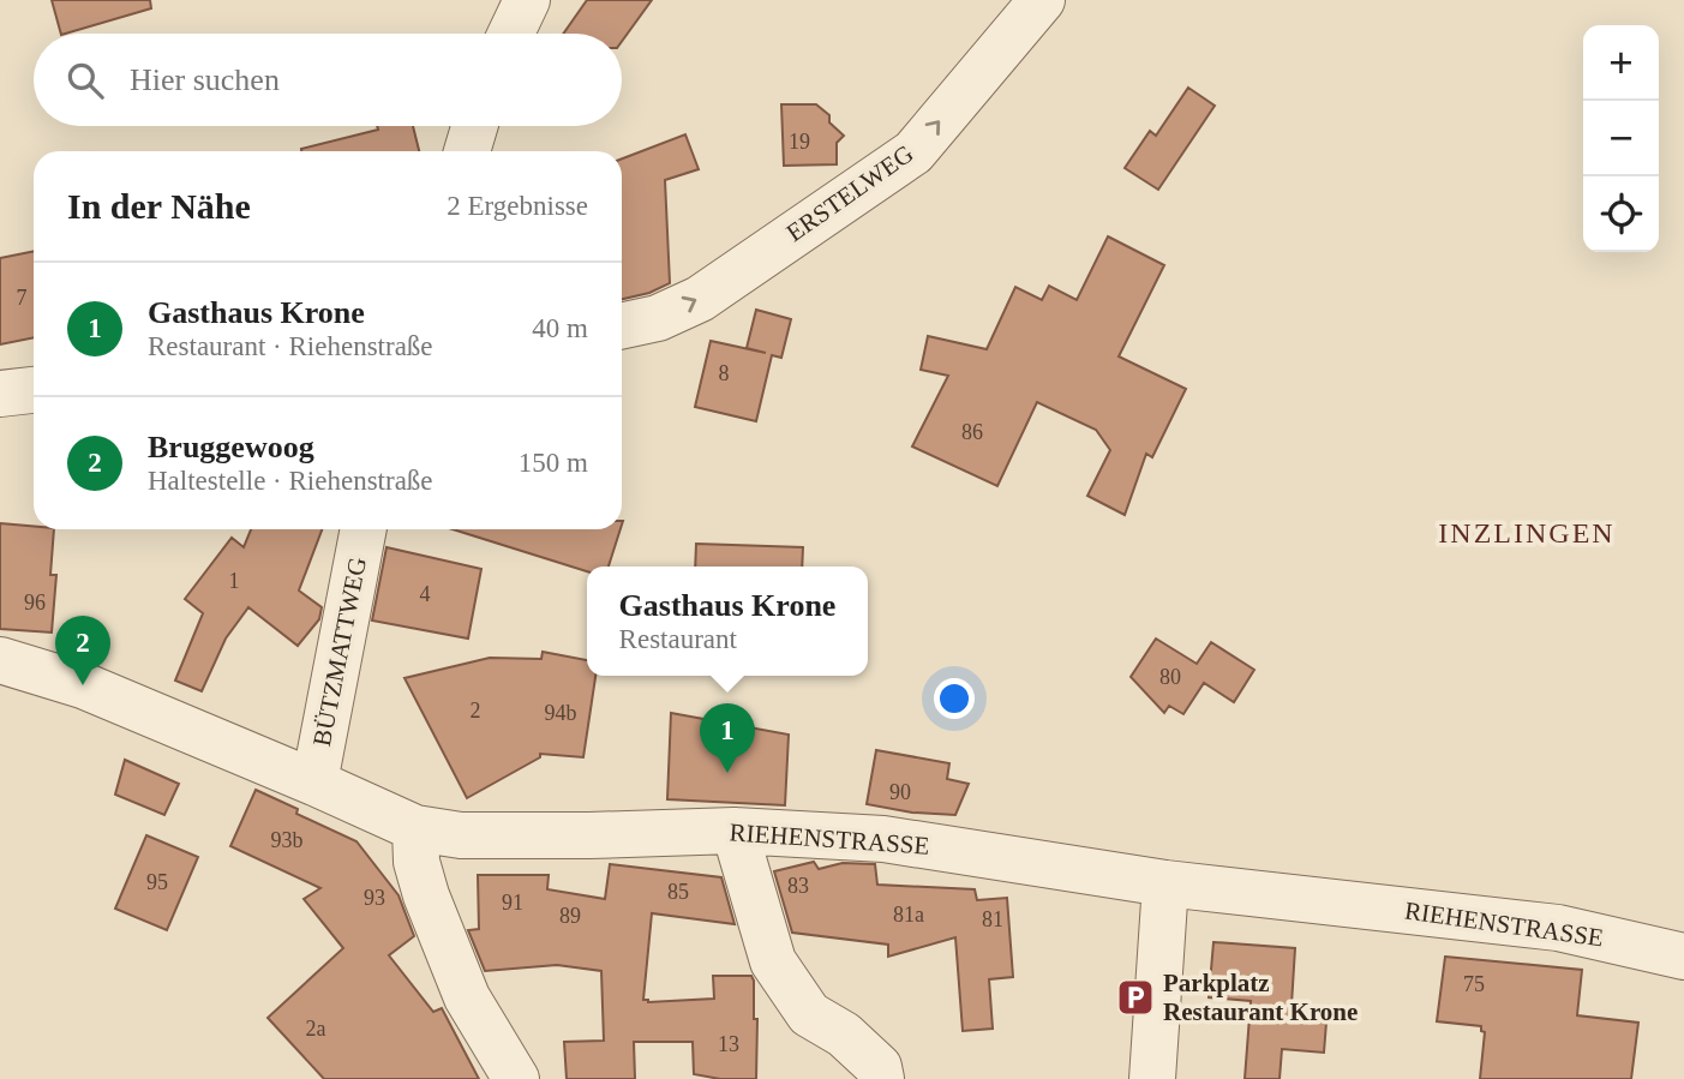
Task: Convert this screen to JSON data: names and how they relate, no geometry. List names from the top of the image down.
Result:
{
  "streets": {
    "street": ["ERSTELWEG", "BÜTZMATTWEG", "RIEHENSTRASSE"]
  },
  "crossings": [
    ["BÜTZMATTWEG", "RIEHENSTRASSE"]
  ],
  "one_way": ["ERSTELWEG"],
  "districts": ["INZLINGEN"],
  "places": {
    "parking": ["Parkplatz Restaurant Krone"]
  },
  "house_numbers": [
    "19",
    "7",
    "8",
    "86",
    "1",
    "4",
    "96",
    "80",
    "2",
    "94b",
    "90",
    "93b",
    "95",
    "83",
    "85",
    "93",
    "91",
    "81a",
    "89",
    "81",
    "75",
    "2a",
    "13"
  ],
  "page": {
    "map_buttons": ["+", "−"],
    "search": "Hier suchen",
    "heading": ["In der Nähe", "2 Ergebnisse"],
    "list": [
      {
        "mark": "1",
        "name": "Gasthaus Krone",
        "note": "Restaurant · Riehenstraße",
        "value": "40 m"
      },
      {
        "mark": "2",
        "name": "Bruggewoog",
        "note": "Haltestelle · Riehenstraße",
        "value": "150 m"
      }
    ],
    "popup": ["Gasthaus Krone", "Restaurant"],
    "pins": ["2", "1"]
  }
}
